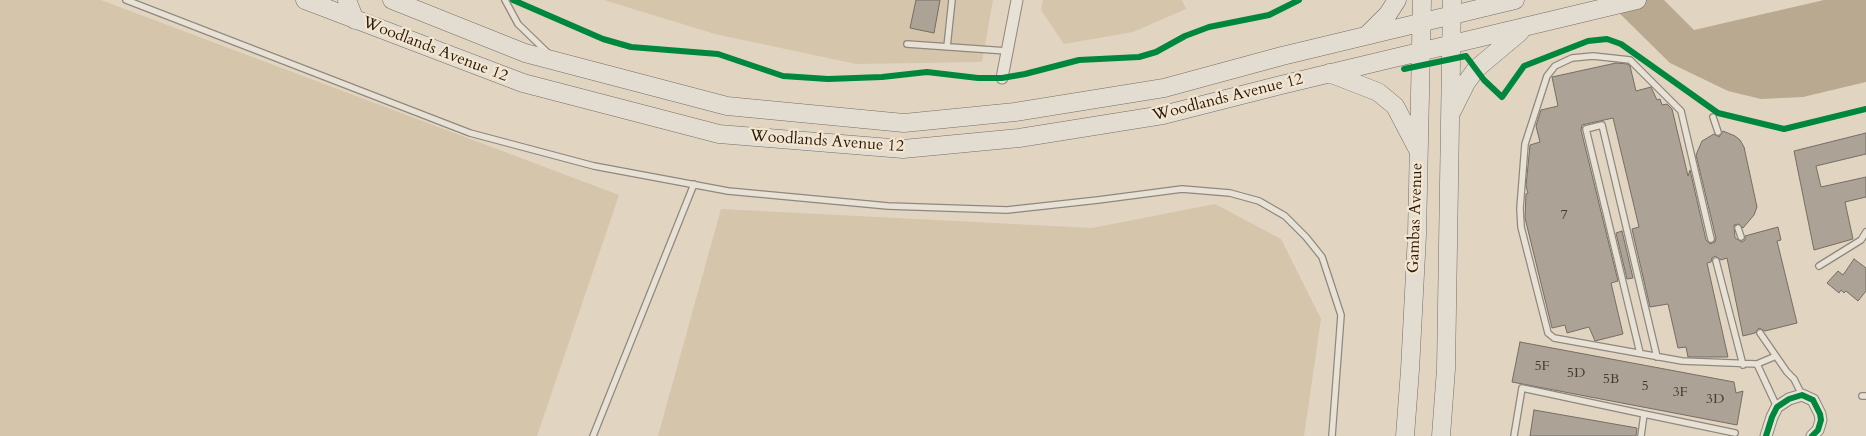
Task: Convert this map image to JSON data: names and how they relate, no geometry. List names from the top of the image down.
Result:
{
  "streets": {
    "main road": ["Woodlands Avenue 12", "Gambas Avenue"]
  },
  "crossings": [
    ["Woodlands Avenue 12", "Gambas Avenue"]
  ],
  "house_numbers": [
    "7",
    "5F",
    "5D",
    "5B",
    "5",
    "3F",
    "3D"
  ]
}
